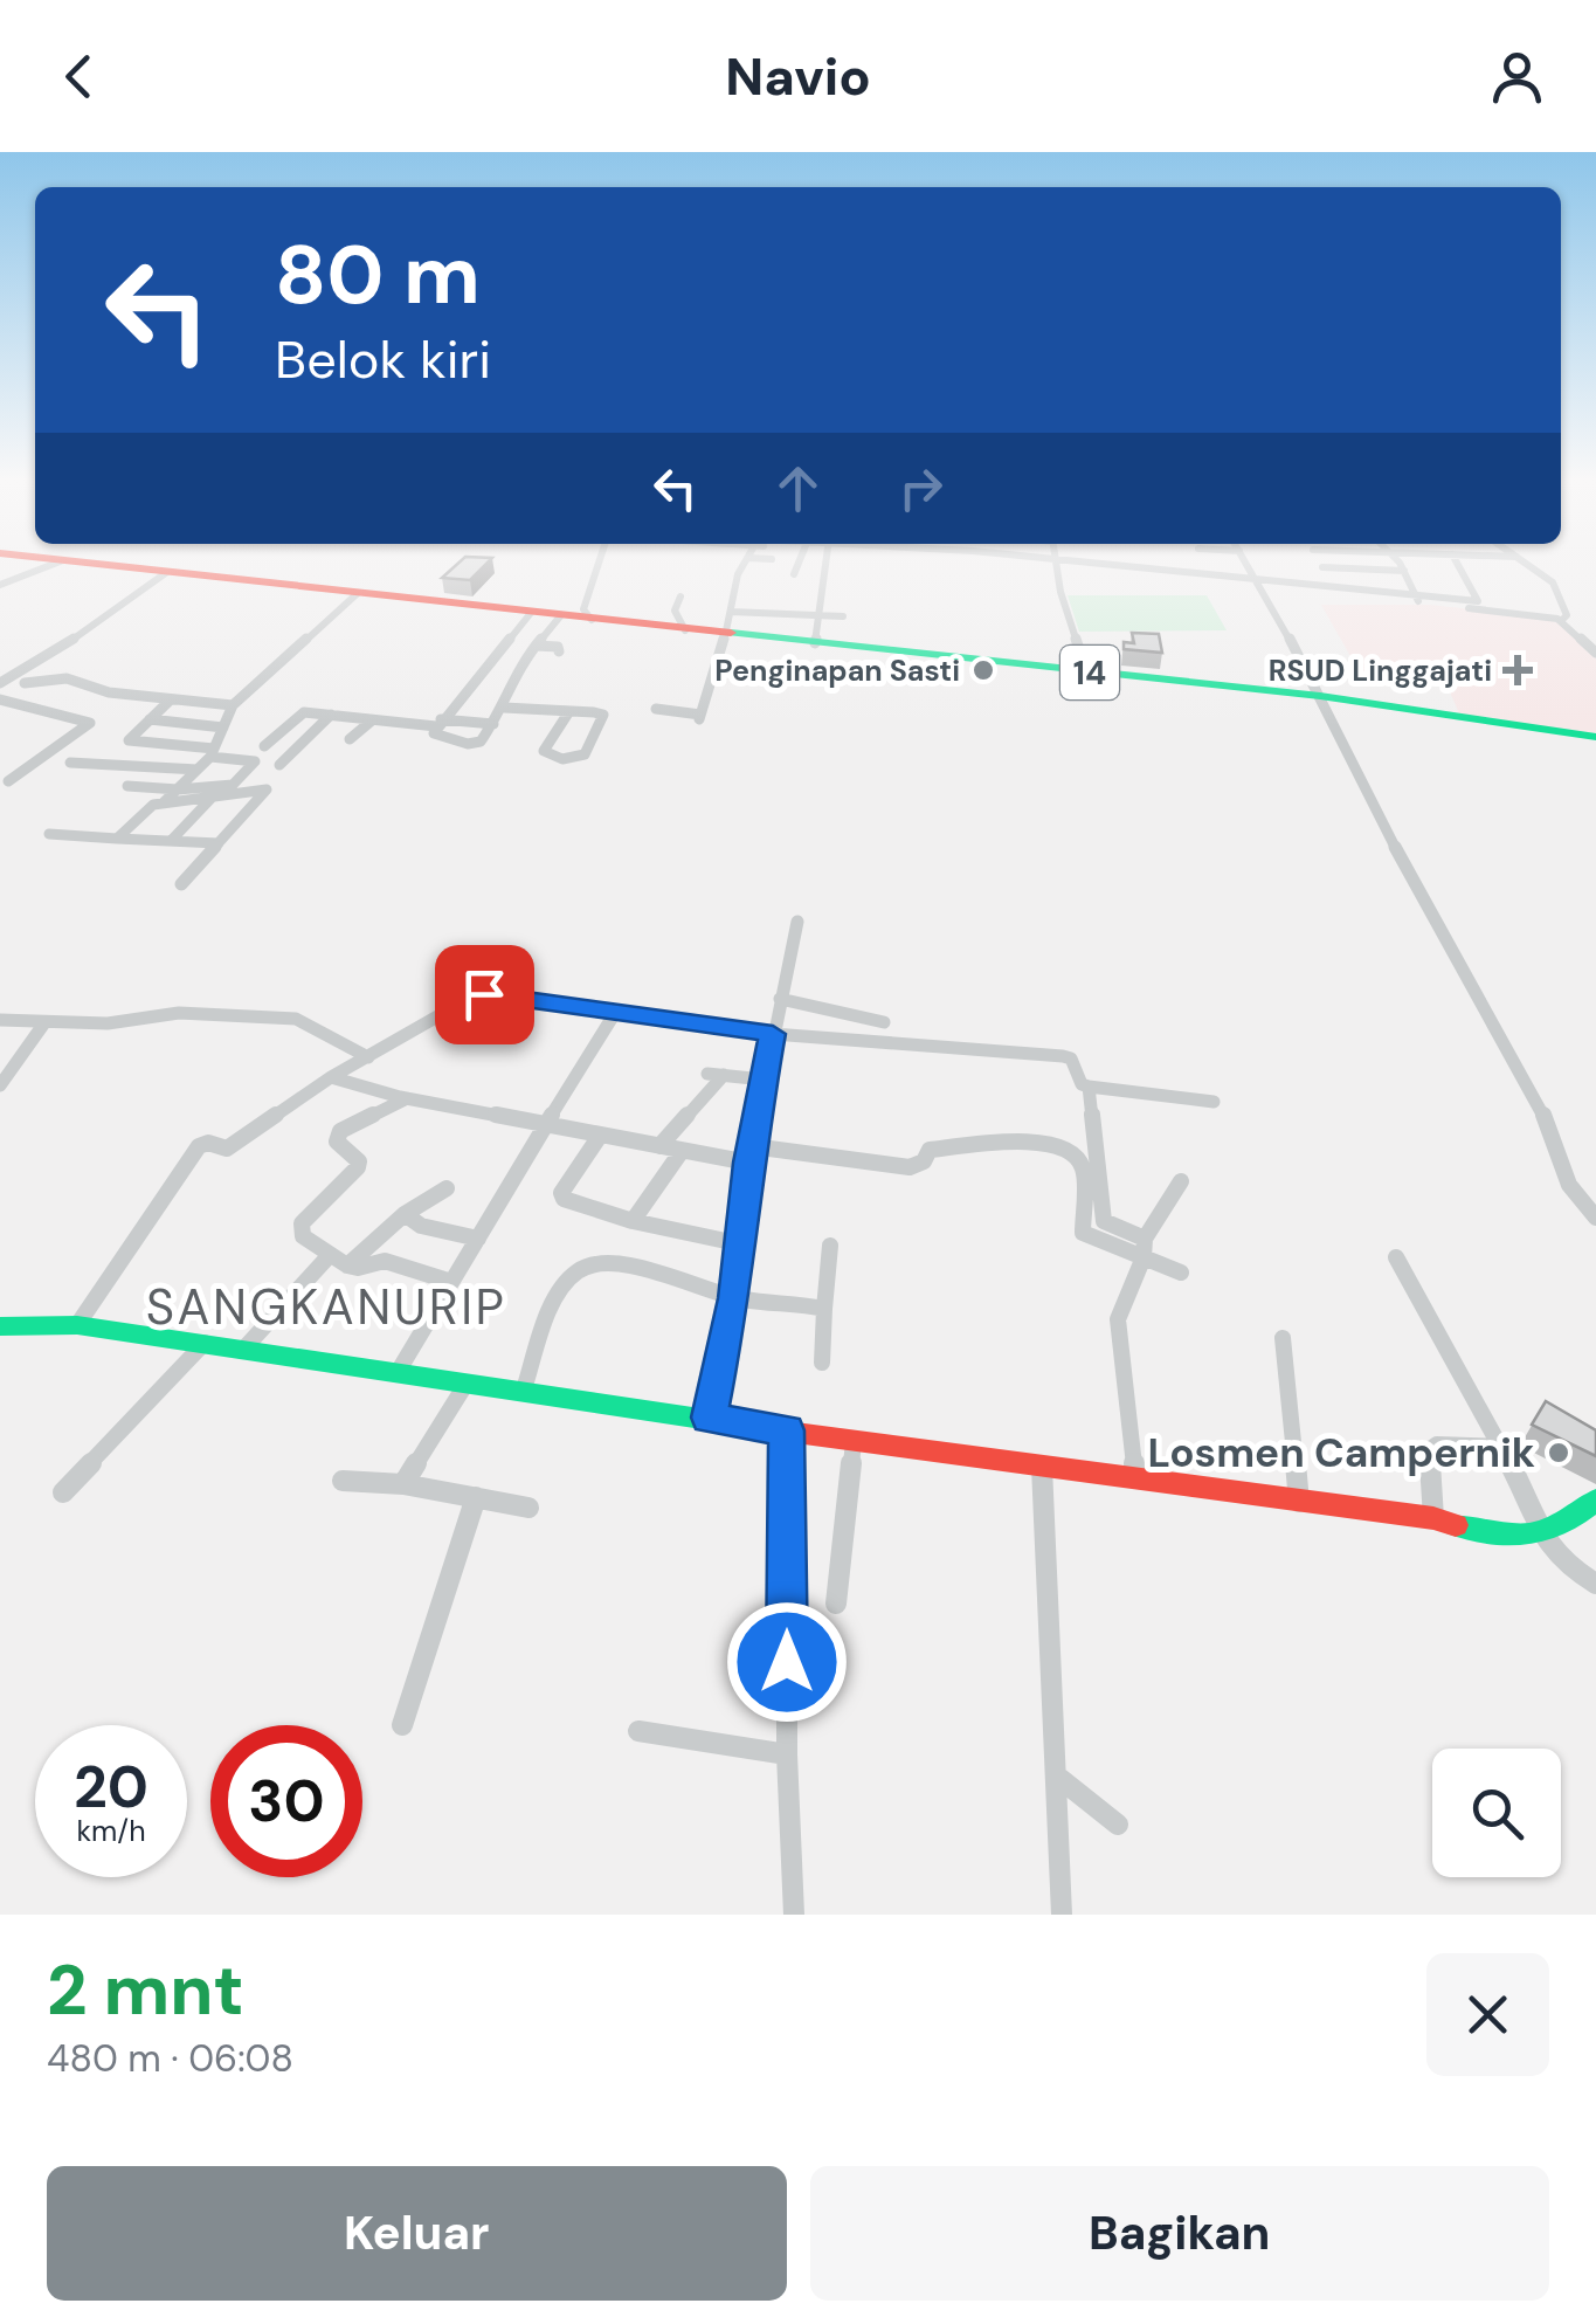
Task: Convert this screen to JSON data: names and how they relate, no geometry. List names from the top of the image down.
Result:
{
  "streets": {
    "main road": ["14"]
  },
  "districts": ["SANGKANURIP"],
  "places": {
    "other": ["Penginapan Sasti", "Losmen Campernik"],
    "health": ["RSUD Linggajati"]
  },
  "page": {
    "header": "Navio",
    "turn": ["80 m", "Belok kiri"],
    "speed": "20 km/h",
    "limit": "30",
    "heading": ["2 mnt", "480 m · 06:08"],
    "buttons": ["Keluar", "Bagikan"]
  }
}
